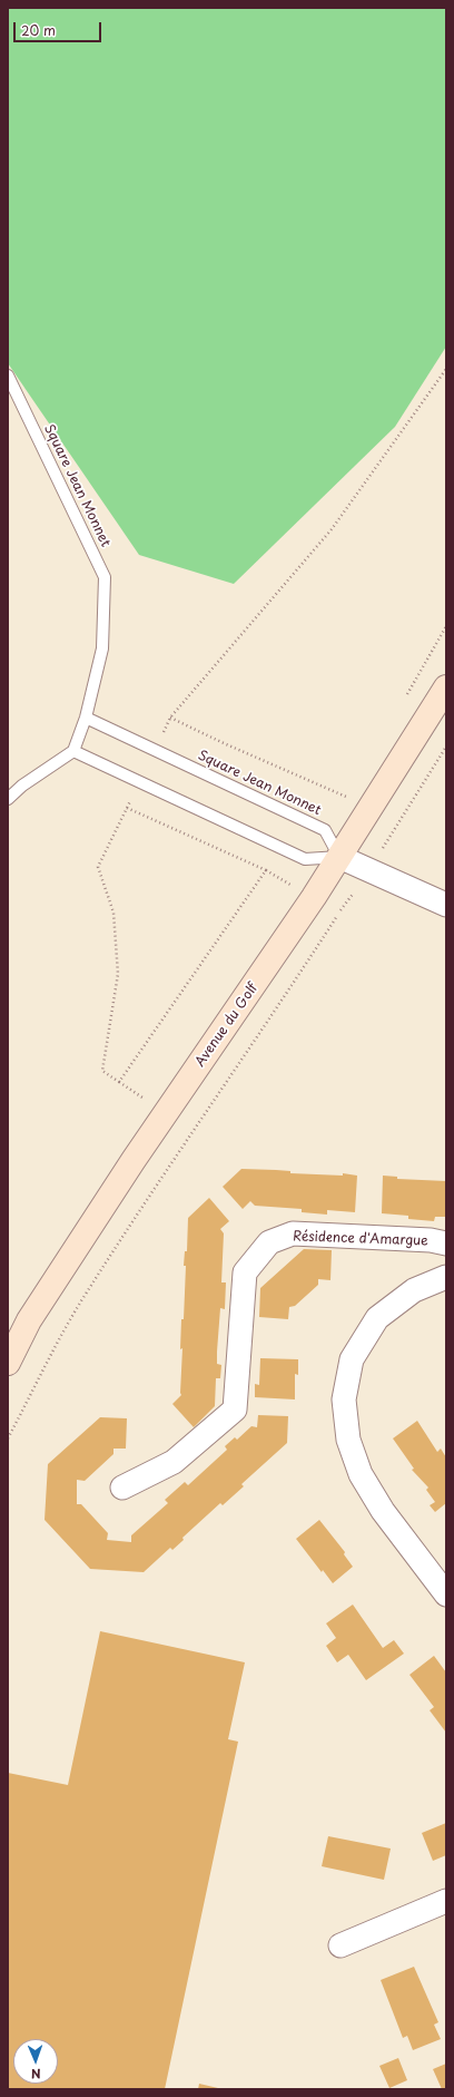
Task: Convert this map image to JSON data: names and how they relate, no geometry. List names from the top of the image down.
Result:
{
  "streets": {
    "main road": ["Avenue du Golf"],
    "street": ["Résidence d'Amargue"],
    "lane": ["Square Jean Monnet"]
  },
  "crossings": [
    ["Square Jean Monnet", "Avenue du Golf"]
  ],
  "scale_bar": "20 m",
  "north": "bottom"
}
